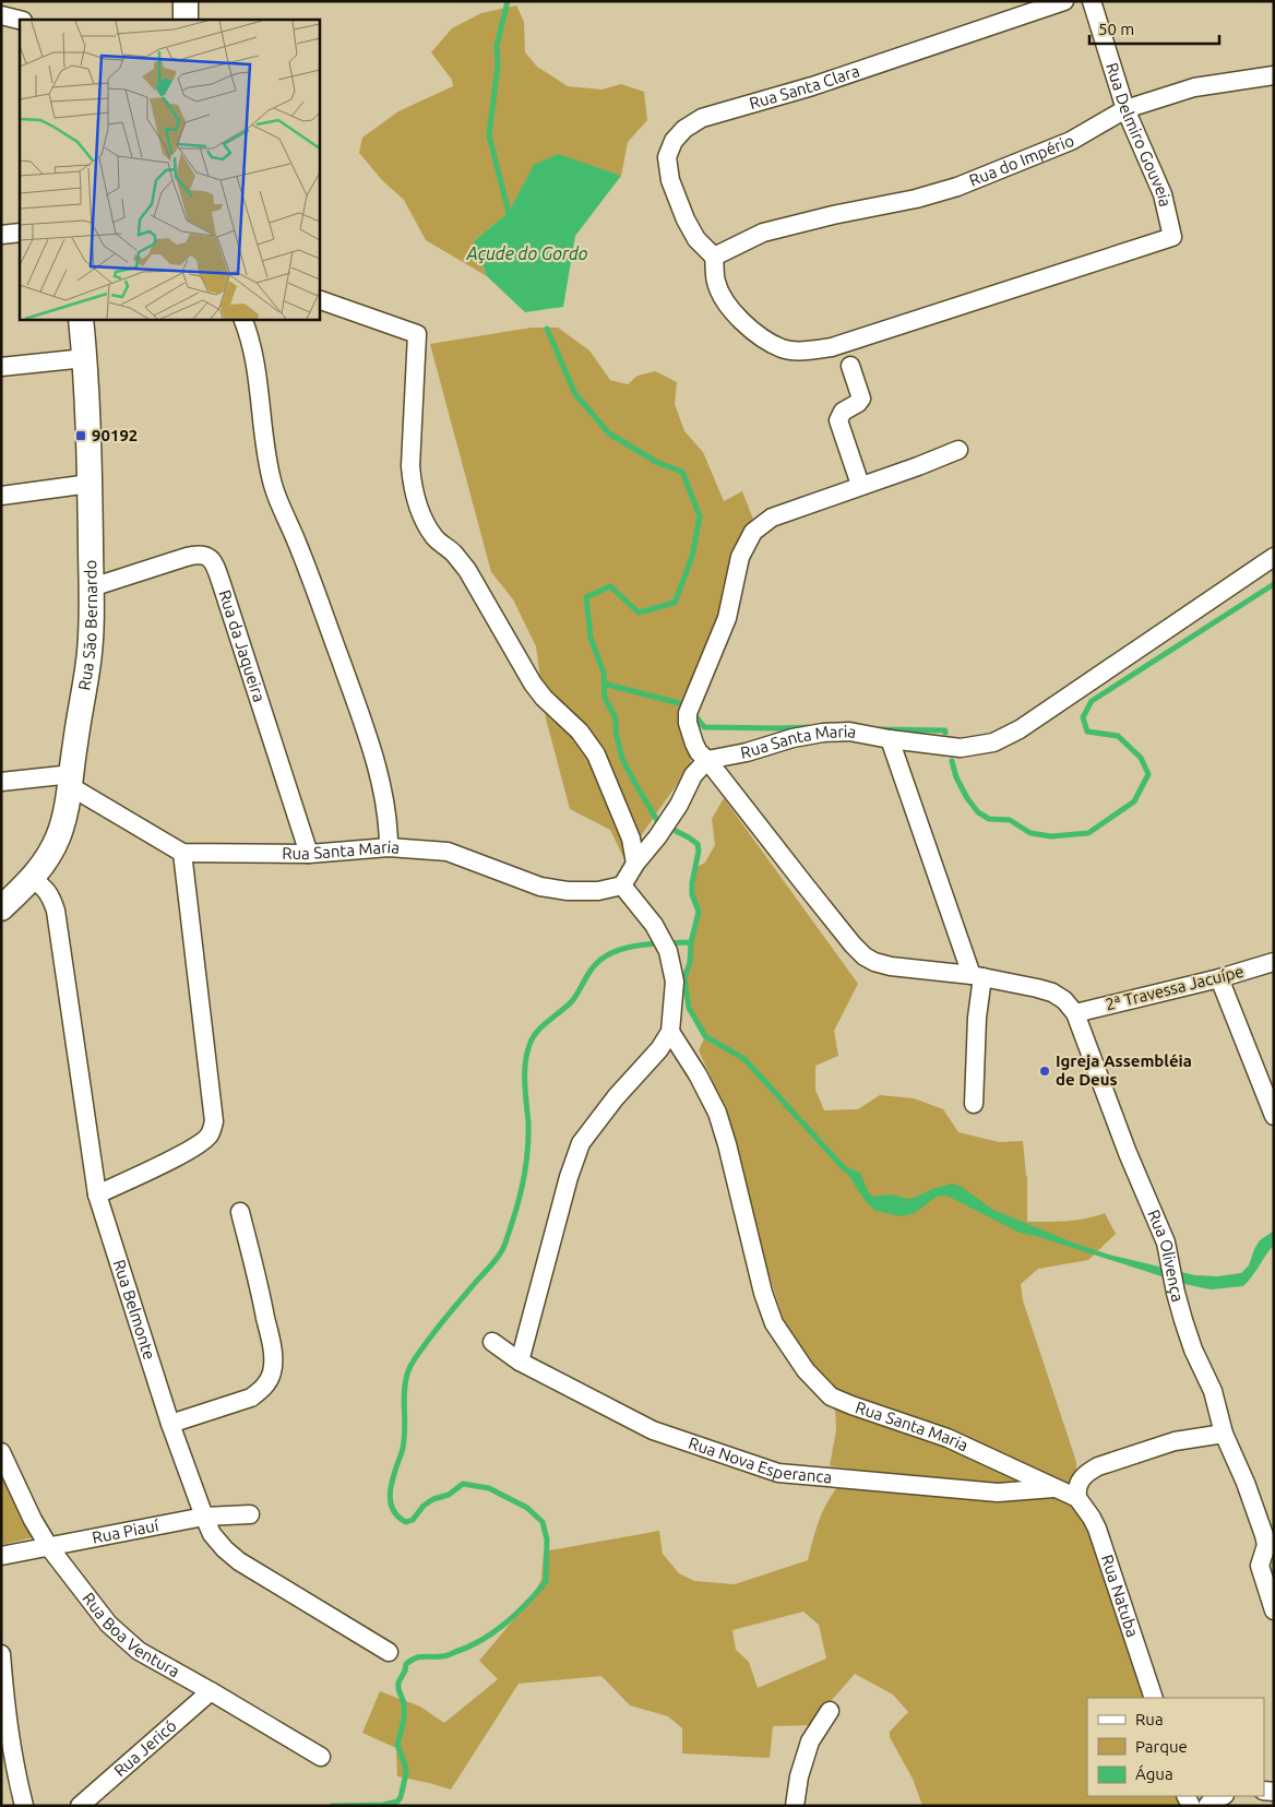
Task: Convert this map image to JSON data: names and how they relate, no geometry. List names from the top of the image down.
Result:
{
  "streets": {
    "street": [
      "Rua Santa Clara",
      "Rua Delmiro Gouveia",
      "Rua do Império",
      "Rua São Bernardo",
      "Rua da Jaqueira",
      "Rua Santa Maria",
      "2ª Travessa Jacuípe",
      "Rua Olivença",
      "Rua Belmonte",
      "Rua Nova Esperanca",
      "Rua Piauí",
      "Rua Natuba",
      "Rua Boa Ventura",
      "Rua Jericó"
    ]
  },
  "crossings": [
    ["Rua Santa Clara", "Rua Delmiro Gouveia"],
    ["Rua Santa Clara", "Rua do Império"],
    ["Rua Delmiro Gouveia", "Rua do Império"],
    ["Rua São Bernardo", "Rua da Jaqueira"],
    ["Rua São Bernardo", "Rua Belmonte"],
    ["Rua da Jaqueira", "Rua Santa Maria"],
    ["Rua Santa Maria", "Rua Olivença"],
    ["Rua Santa Maria", "Rua Nova Esperanca"],
    ["Rua Santa Maria", "Rua Natuba"],
    ["2ª Travessa Jacuípe", "Rua Olivença"],
    ["Rua Belmonte", "Rua Piauí"],
    ["Rua Piauí", "Rua Boa Ventura"],
    ["Rua Boa Ventura", "Rua Jericó"]
  ],
  "water": ["Açude do Gordo"],
  "places": {
    "transit": ["90192"],
    "other": ["Igreja Assembléia de Deus"]
  },
  "legend": ["Rua", "Parque", "Água"],
  "scale_bar": "50 m"
}
